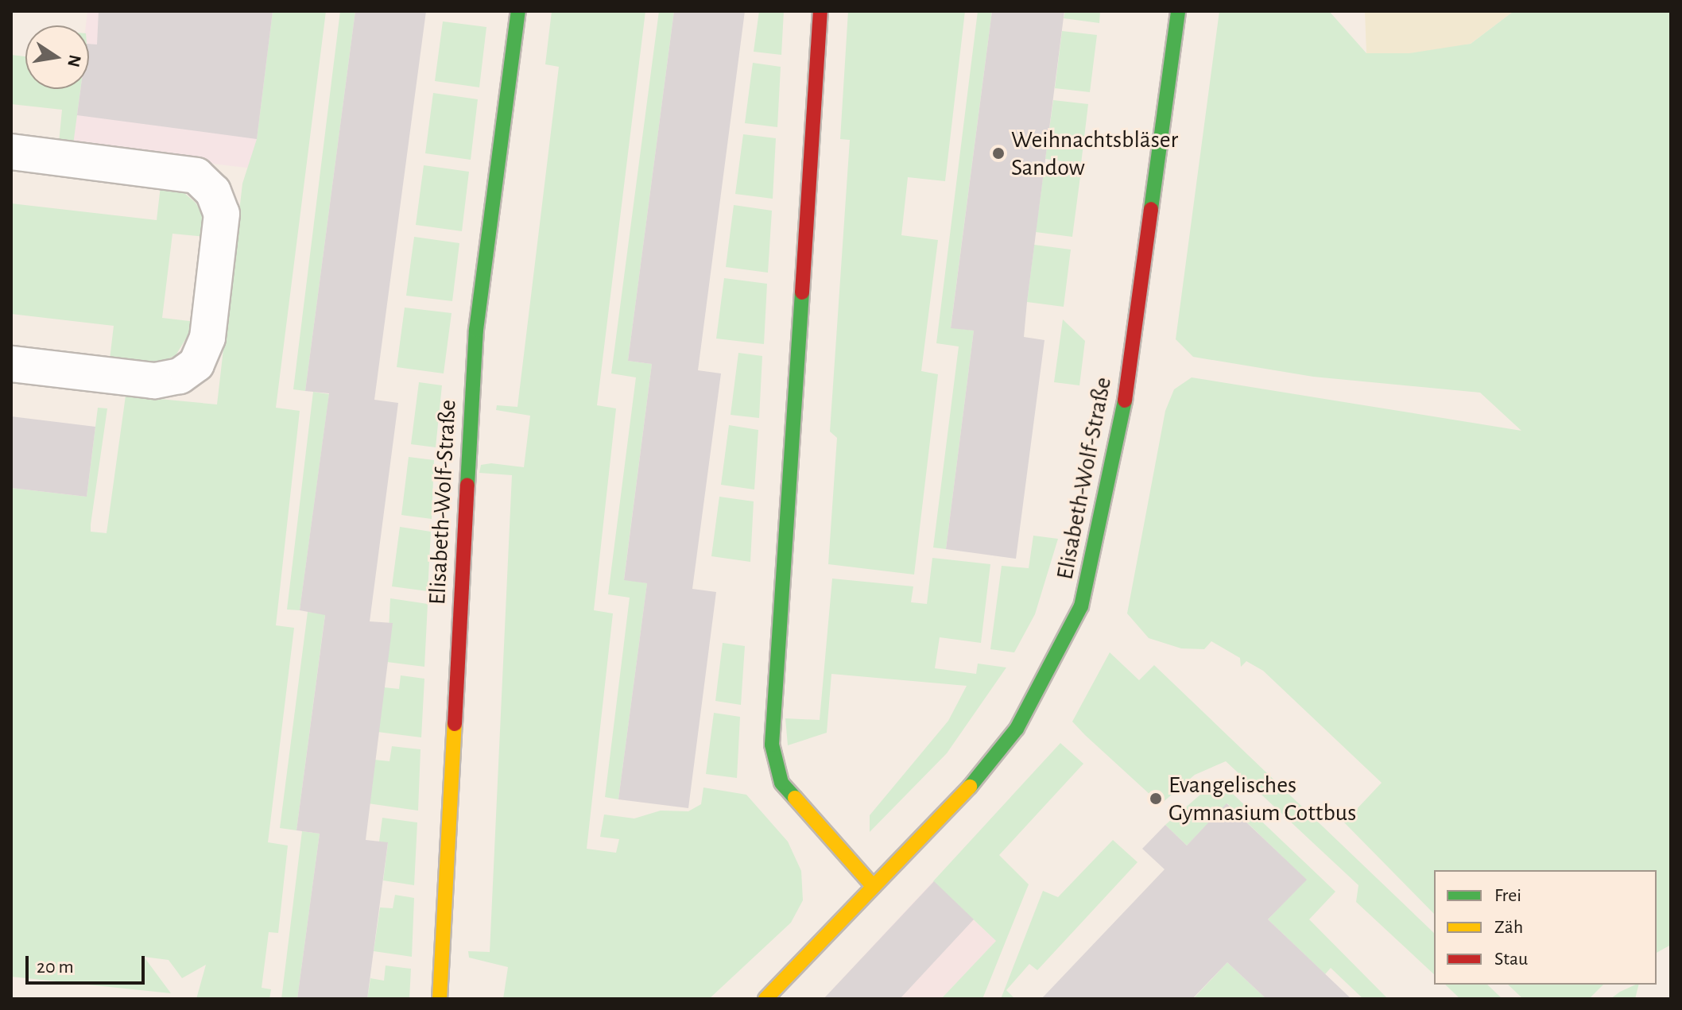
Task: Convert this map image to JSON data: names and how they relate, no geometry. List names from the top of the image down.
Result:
{
  "streets": {
    "street": ["Elisabeth-Wolf-Straße"]
  },
  "places": ["Weihnachtsbläser Sandow", "Evangelisches Gymnasium Cottbus"],
  "legend": ["Frei", "Zäh", "Stau"],
  "scale_bar": "20 m",
  "north": "right"
}
